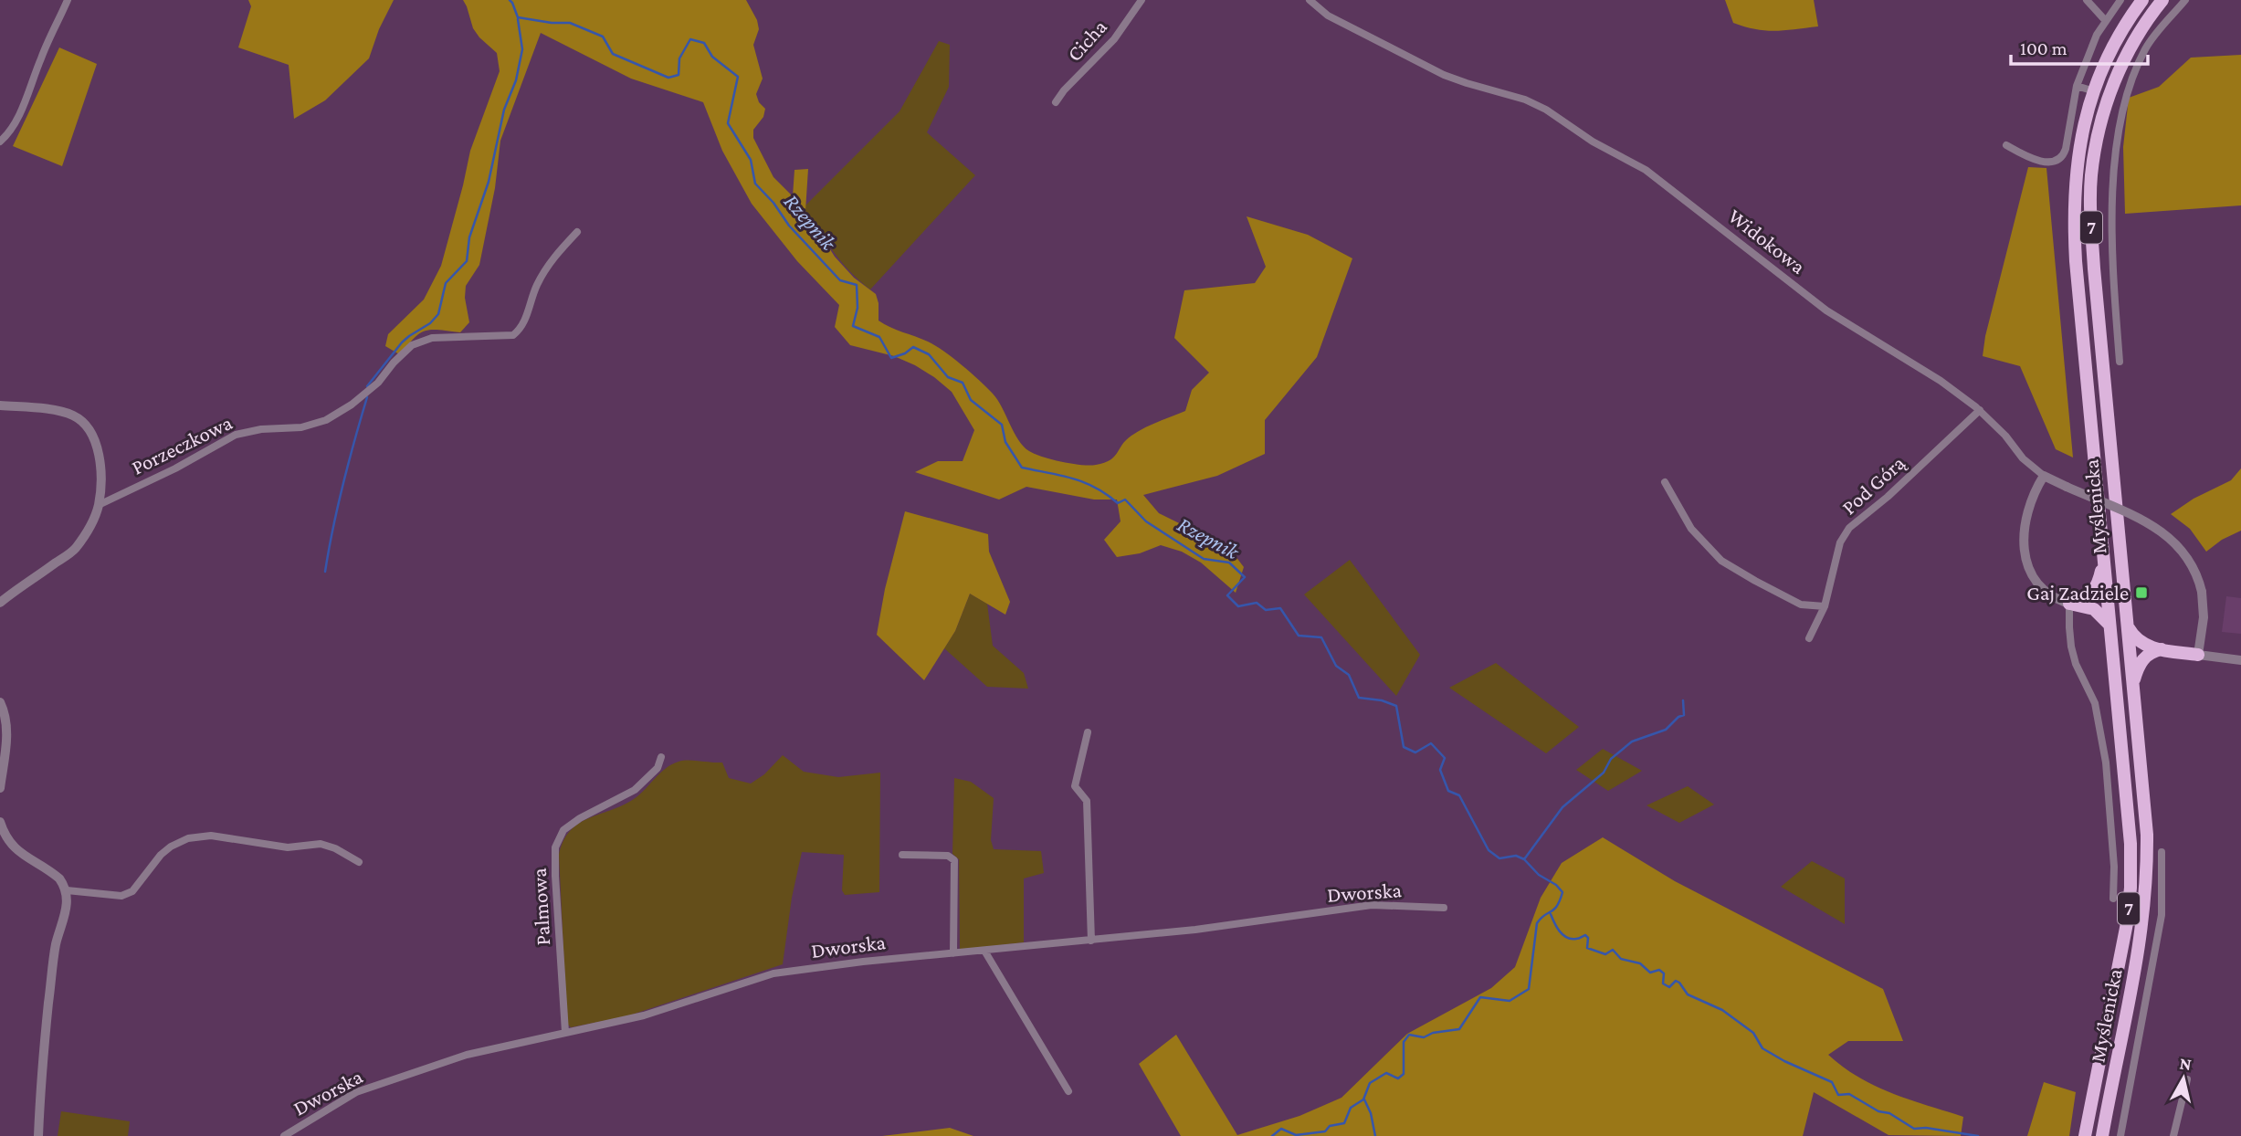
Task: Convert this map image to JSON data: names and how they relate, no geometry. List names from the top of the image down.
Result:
{
  "streets": {
    "highway": ["7", "Myślenicka"],
    "street": [
      "Cicha",
      "Widokowa",
      "Porzeczkowa",
      "Pod Górą",
      "Dworska",
      "Palmowa"
    ]
  },
  "crossings": [
    ["Widokowa", "Pod Górą"],
    ["Dworska", "Palmowa"]
  ],
  "water": ["Rzepnik"],
  "places": {
    "transit": ["Gaj Zadziele"]
  },
  "scale_bar": "100 m",
  "north": "top"
}
